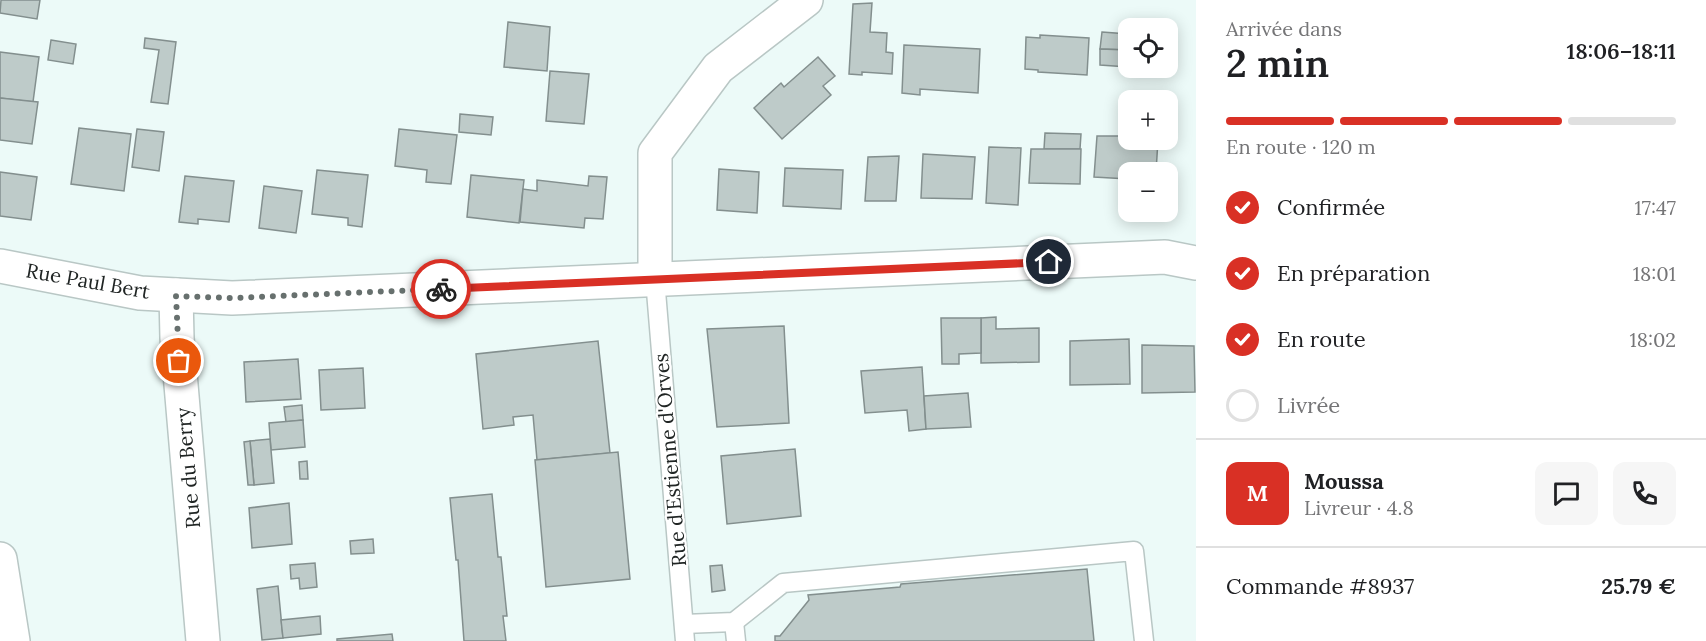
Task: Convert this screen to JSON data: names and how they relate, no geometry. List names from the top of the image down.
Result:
{
  "streets": {
    "street": ["Rue Paul Bert", "Rue du Berry"],
    "lane": ["Rue d'Estienne d'Orves"]
  },
  "crossings": [
    ["Rue Paul Bert", "Rue d'Estienne d'Orves"],
    ["Rue Paul Bert", "Rue du Berry"]
  ],
  "page": {
    "heading": ["2 min", "Arrivée dans", "18:06–18:11"],
    "panel": [
      "Moussa",
      "Livreur · 4.8",
      "Commande #8937",
      "25.79 €"
    ],
    "map_buttons": ["+", "−"],
    "bar": "En route · 120 m",
    "list": [
      ["Confirmée", "17:47"],
      ["En préparation", "18:01"],
      ["En route", "18:02"],
      "Livrée"
    ],
    "round": "M"
  }
}
